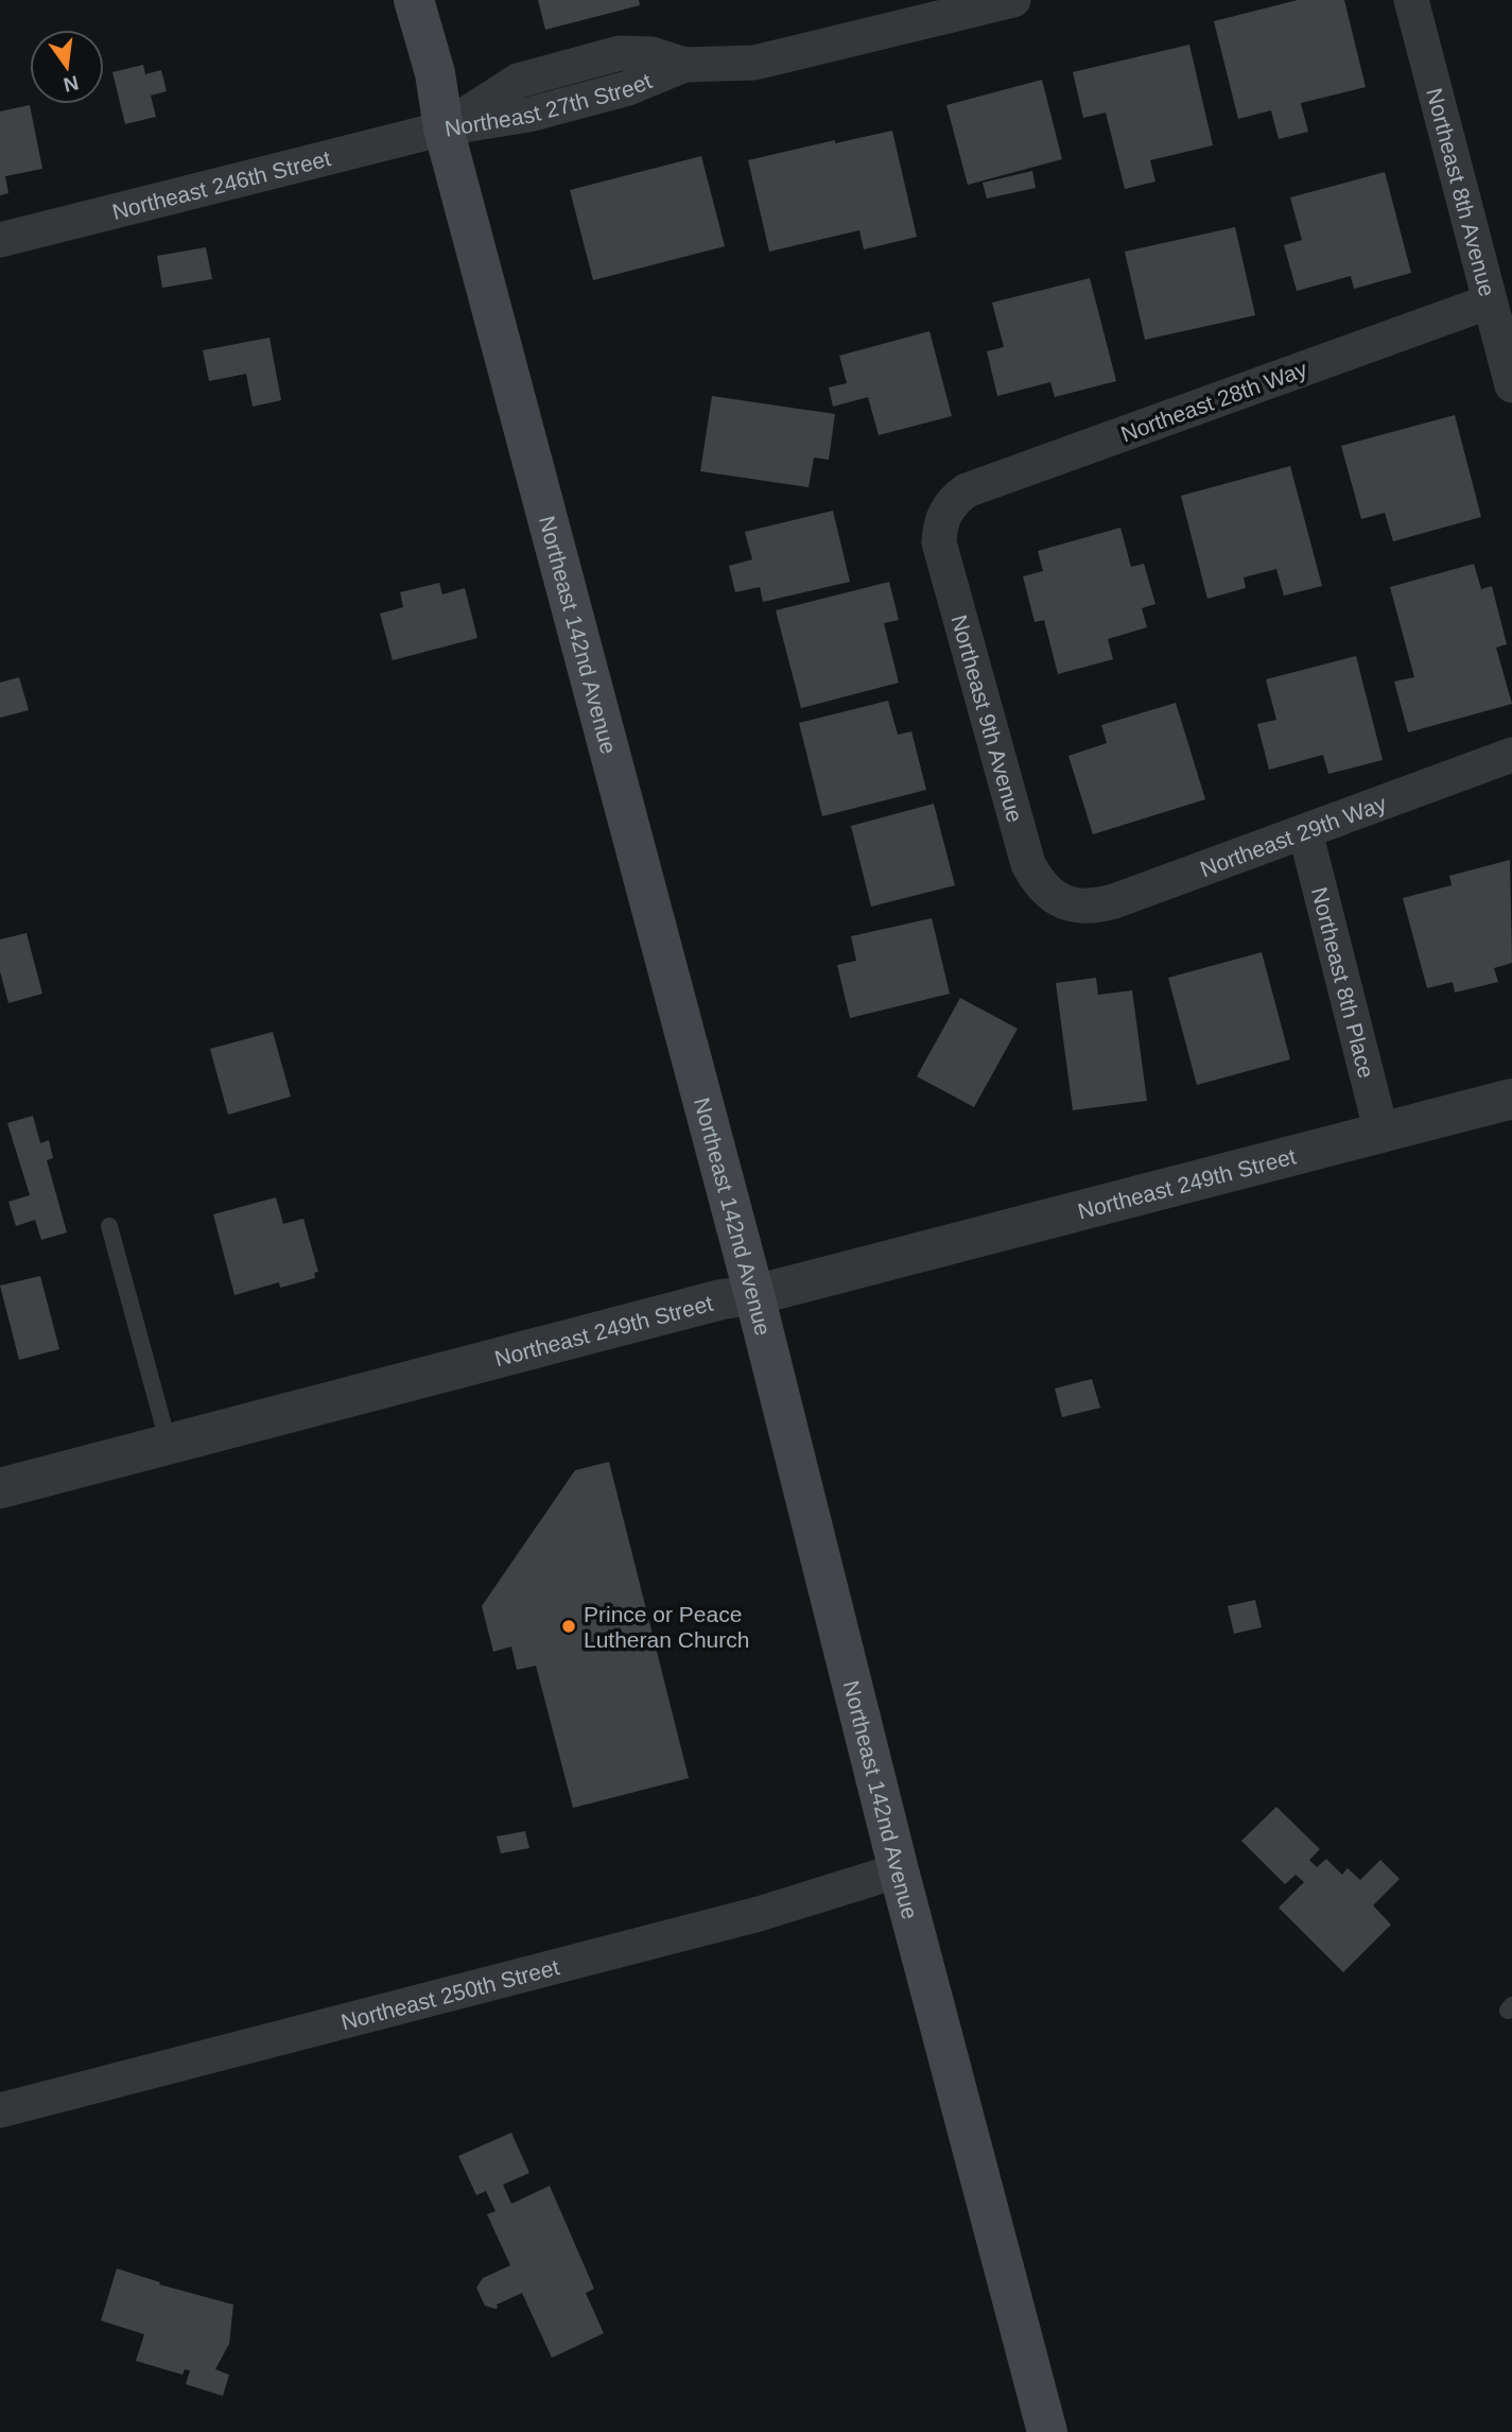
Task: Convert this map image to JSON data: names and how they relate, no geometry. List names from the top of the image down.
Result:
{
  "streets": {
    "main road": ["Northeast 142nd Avenue"],
    "street": [
      "Northeast 27th Street",
      "Northeast 246th Street",
      "Northeast 8th Avenue",
      "Northeast 28th Way",
      "Northeast 9th Avenue",
      "Northeast 29th Way",
      "Northeast 8th Place",
      "Northeast 249th Street",
      "Northeast 250th Street"
    ]
  },
  "crossings": [
    ["Northeast 27th Street", "Northeast 246th Street"],
    ["Northeast 27th Street", "Northeast 142nd Avenue"],
    ["Northeast 246th Street", "Northeast 142nd Avenue"],
    ["Northeast 8th Avenue", "Northeast 28th Way"],
    ["Northeast 28th Way", "Northeast 9th Avenue"],
    ["Northeast 142nd Avenue", "Northeast 249th Street"],
    ["Northeast 142nd Avenue", "Northeast 250th Street"],
    ["Northeast 9th Avenue", "Northeast 29th Way"],
    ["Northeast 29th Way", "Northeast 8th Place"],
    ["Northeast 8th Place", "Northeast 249th Street"]
  ],
  "places": ["Prince or Peace Lutheran Church"],
  "north": "bottom"
}
